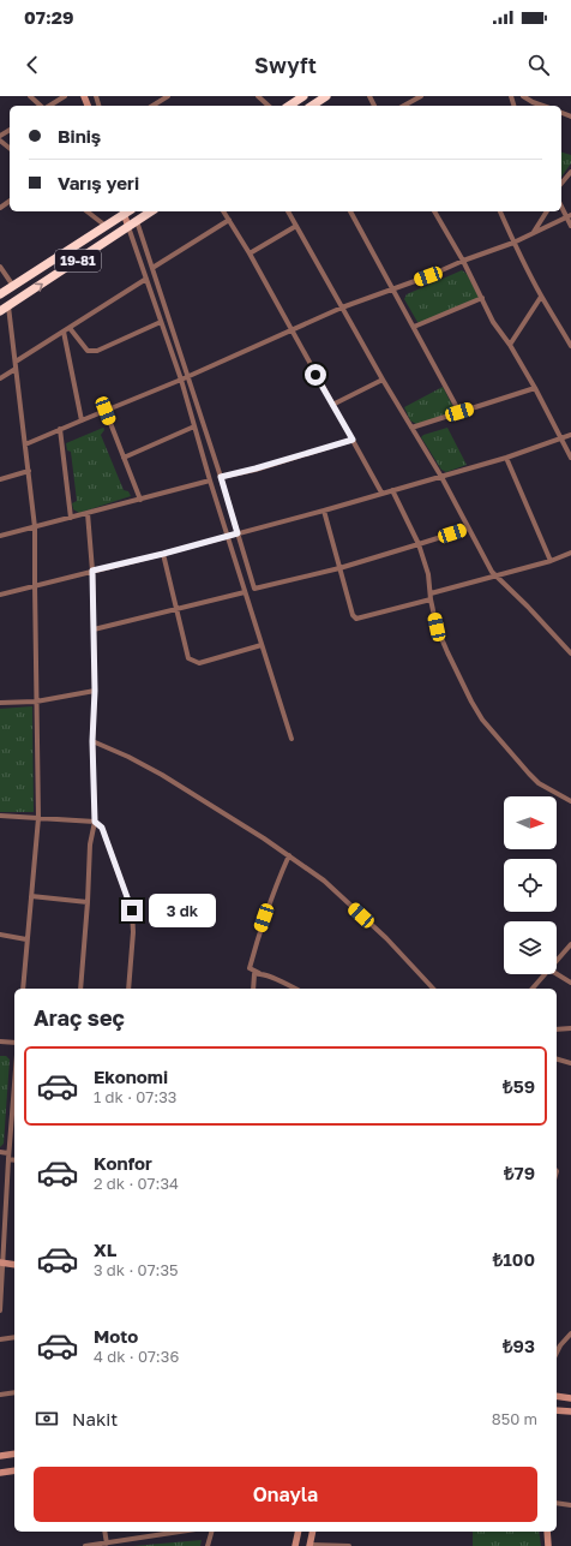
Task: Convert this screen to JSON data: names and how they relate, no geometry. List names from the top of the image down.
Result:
{
  "streets": {
    "highway": ["19-81"]
  },
  "north": "right",
  "page": {
    "status": "07:29",
    "header": "Swyft",
    "banner": ["Biniş", "Varış yeri"],
    "bubble": "3 dk",
    "heading": "Araç seç",
    "list": [
      {
        "name": "Ekonomi",
        "note": "1 dk · 07:33",
        "value": "₺59"
      },
      {
        "name": "Konfor",
        "note": "2 dk · 07:34",
        "value": "₺79"
      },
      {
        "name": "XL",
        "note": "3 dk · 07:35",
        "value": "₺100"
      },
      {
        "name": "Moto",
        "note": "4 dk · 07:36",
        "value": "₺93"
      }
    ],
    "pay": ["Nakit", "850 m"],
    "buttons": "Onayla"
  }
}
